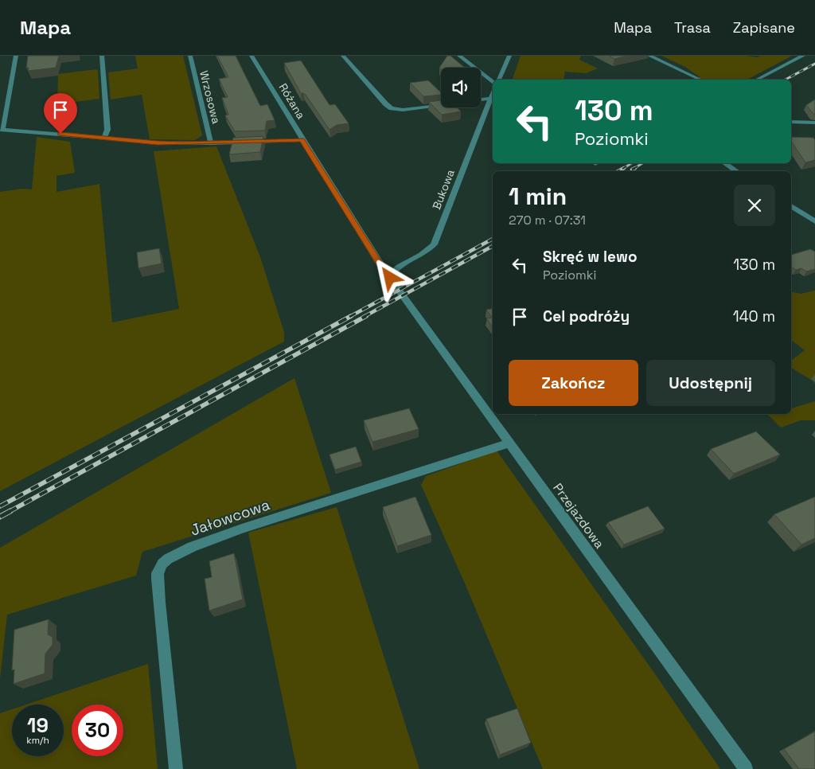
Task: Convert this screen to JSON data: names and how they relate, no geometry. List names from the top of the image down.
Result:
{
  "streets": {
    "street": [
      "Wrzosowa",
      "Różana",
      "Bukowa",
      "Przejazdowa",
      "Jałowcowa"
    ]
  },
  "crossings": [
    ["Różana", "Bukowa"],
    ["Różana", "Przejazdowa"],
    ["Bukowa", "Przejazdowa"],
    ["Przejazdowa", "Jałowcowa"]
  ],
  "page": {
    "header": "Mapa",
    "nav": ["Mapa", "Trasa", "Zapisane"],
    "turn": ["130 m", "Poziomki"],
    "heading": ["1 min", "270 m · 07:31"],
    "list": [
      {
        "name": "Skręć w lewo",
        "note": "Poziomki",
        "value": "130 m"
      },
      {
        "name": "Cel podróży",
        "value": "140 m"
      }
    ],
    "buttons": ["Zakończ", "Udostępnij"],
    "speed": "19 km/h",
    "limit": "30"
  }
}
